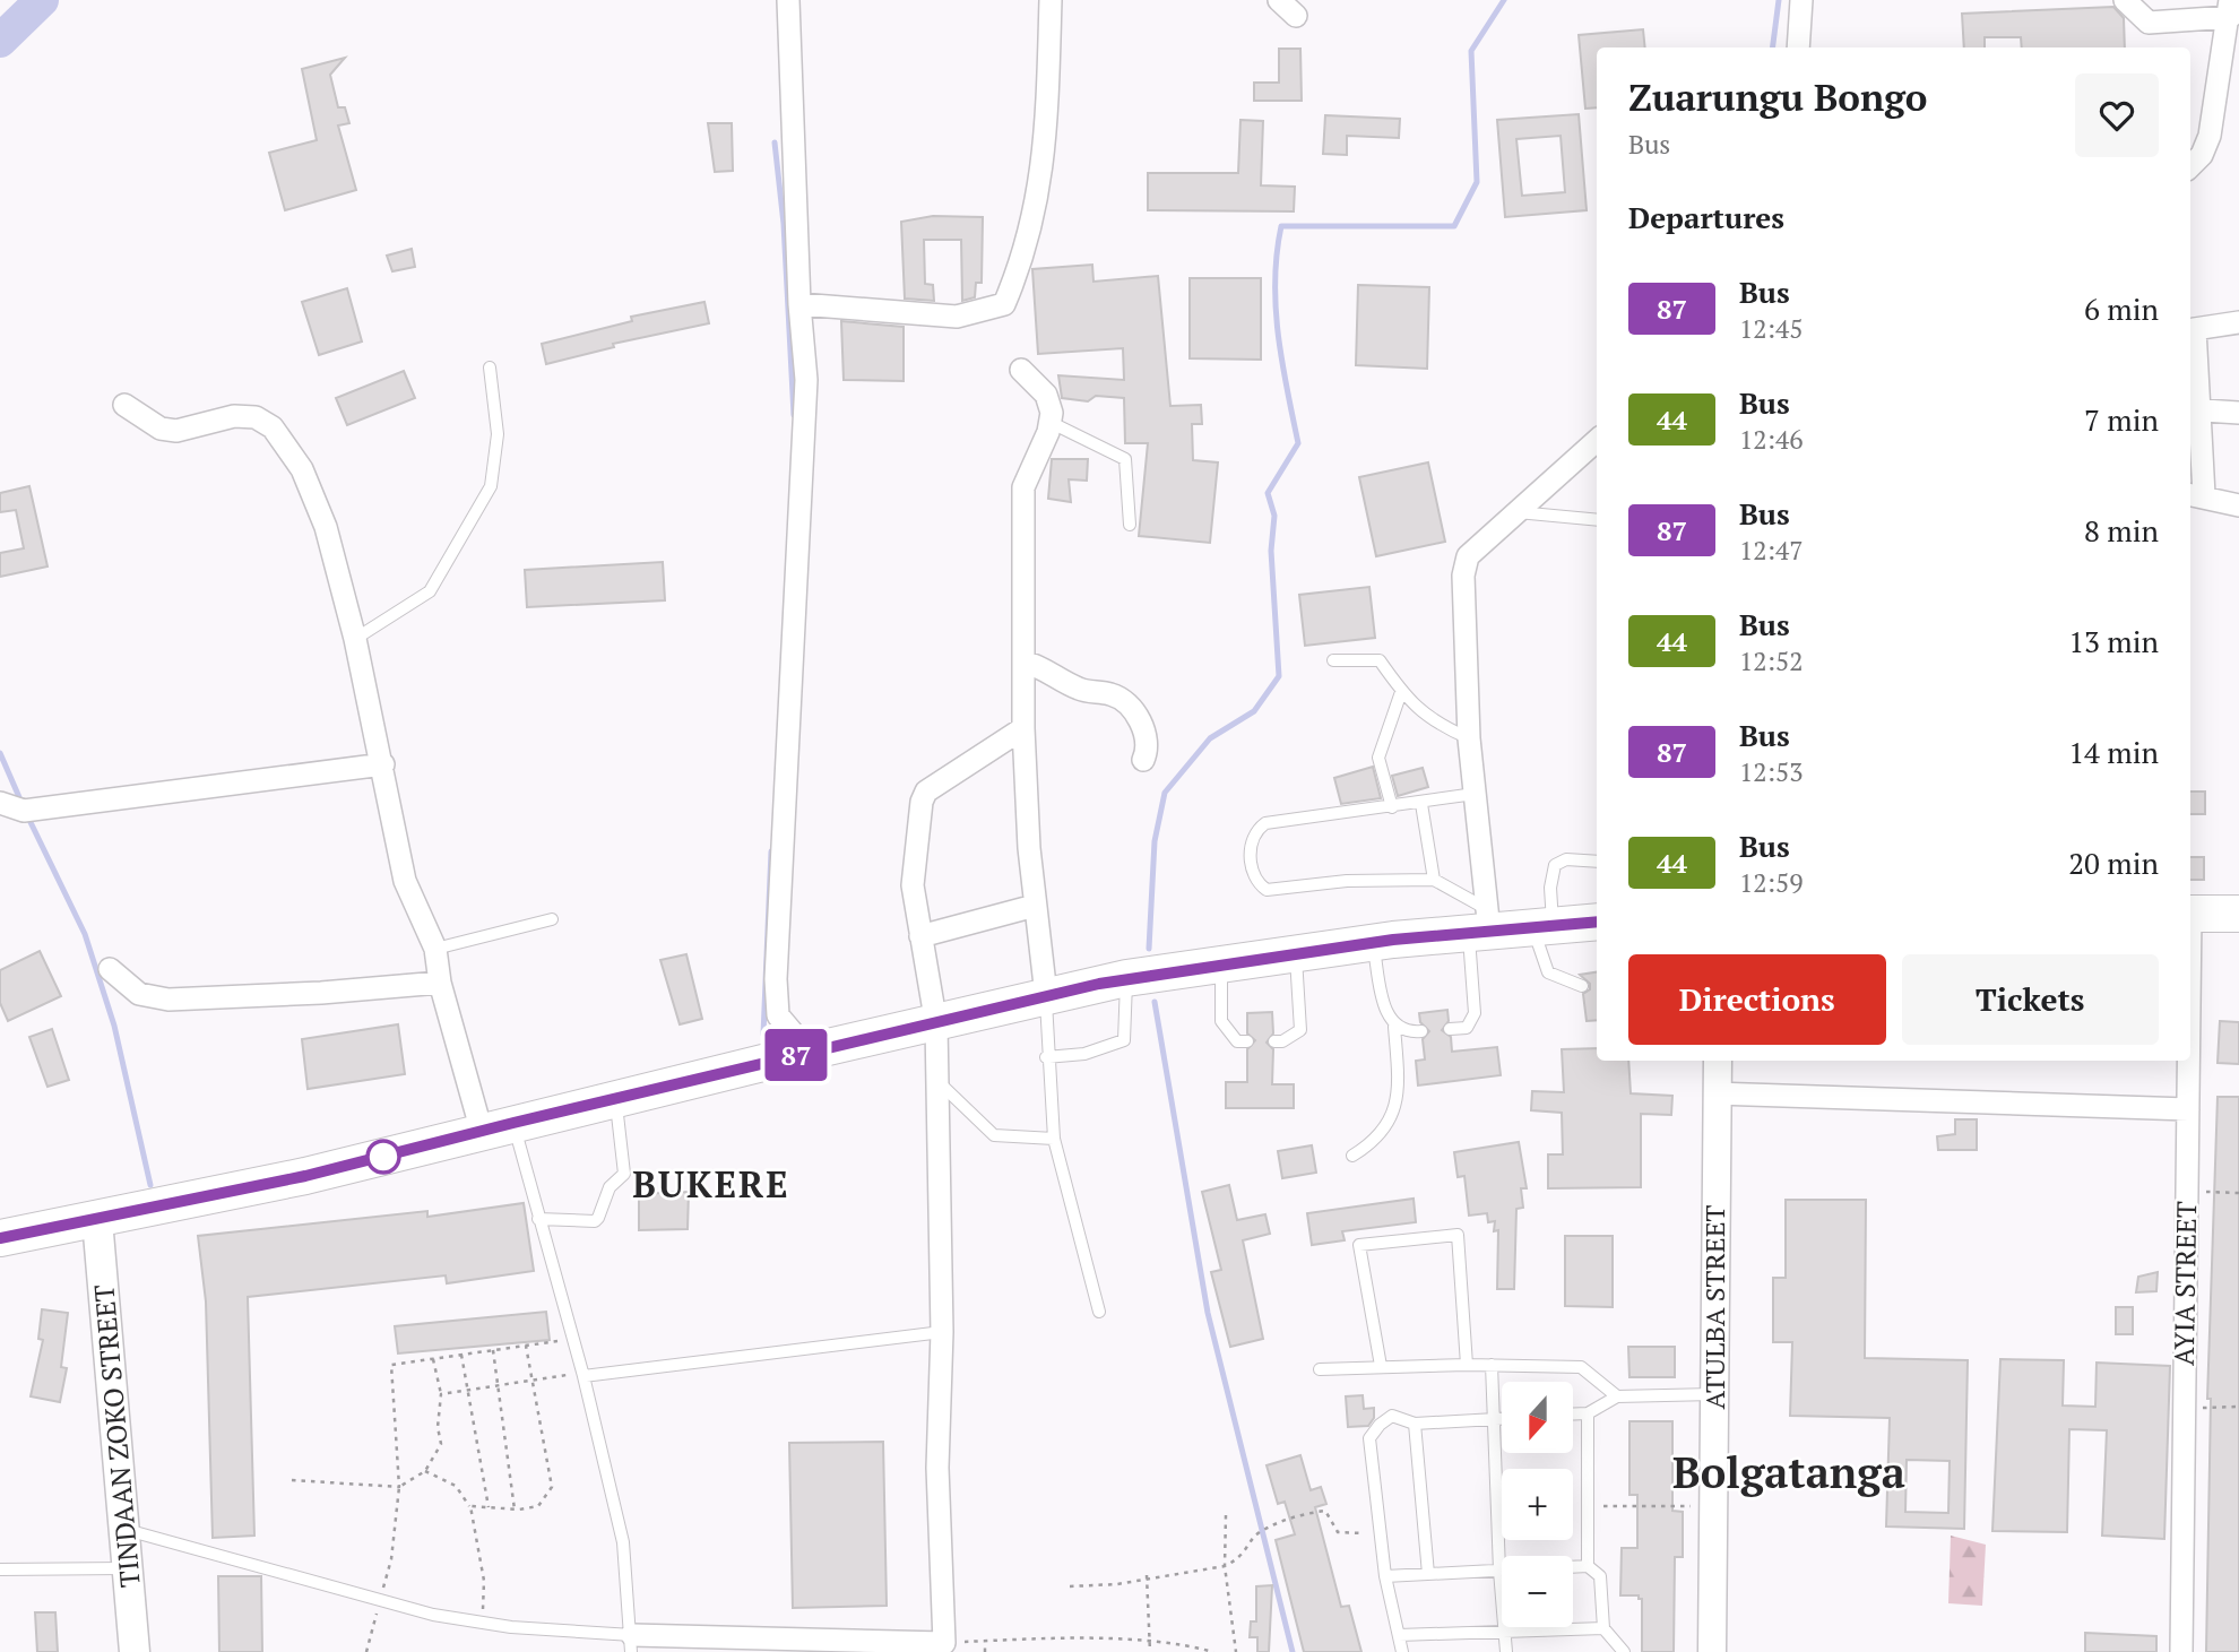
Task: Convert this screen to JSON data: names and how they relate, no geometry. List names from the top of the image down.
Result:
{
  "streets": {
    "main road": ["TINDAAN ZOKO STREET"],
    "street": ["AYIA STREET", "ATULBA STREET"]
  },
  "districts": ["BUKERE", "Bolgatanga"],
  "lines": ["bus line 87"],
  "north": "bottom",
  "page": {
    "on_map": "87",
    "heading": [
      ["Zuarungu Bongo", "Bus"],
      "Departures"
    ],
    "list": [
      {
        "mark": "87",
        "name": "Bus",
        "note": "12:45",
        "value": "6 min"
      },
      {
        "mark": "44",
        "name": "Bus",
        "note": "12:46",
        "value": "7 min"
      },
      {
        "mark": "87",
        "name": "Bus",
        "note": "12:47",
        "value": "8 min"
      },
      {
        "mark": "44",
        "name": "Bus",
        "note": "12:52",
        "value": "13 min"
      },
      {
        "mark": "87",
        "name": "Bus",
        "note": "12:53",
        "value": "14 min"
      },
      {
        "mark": "44",
        "name": "Bus",
        "note": "12:59",
        "value": "20 min"
      }
    ],
    "buttons": ["Directions", "Tickets"],
    "map_buttons": ["+", "−"]
  }
}
